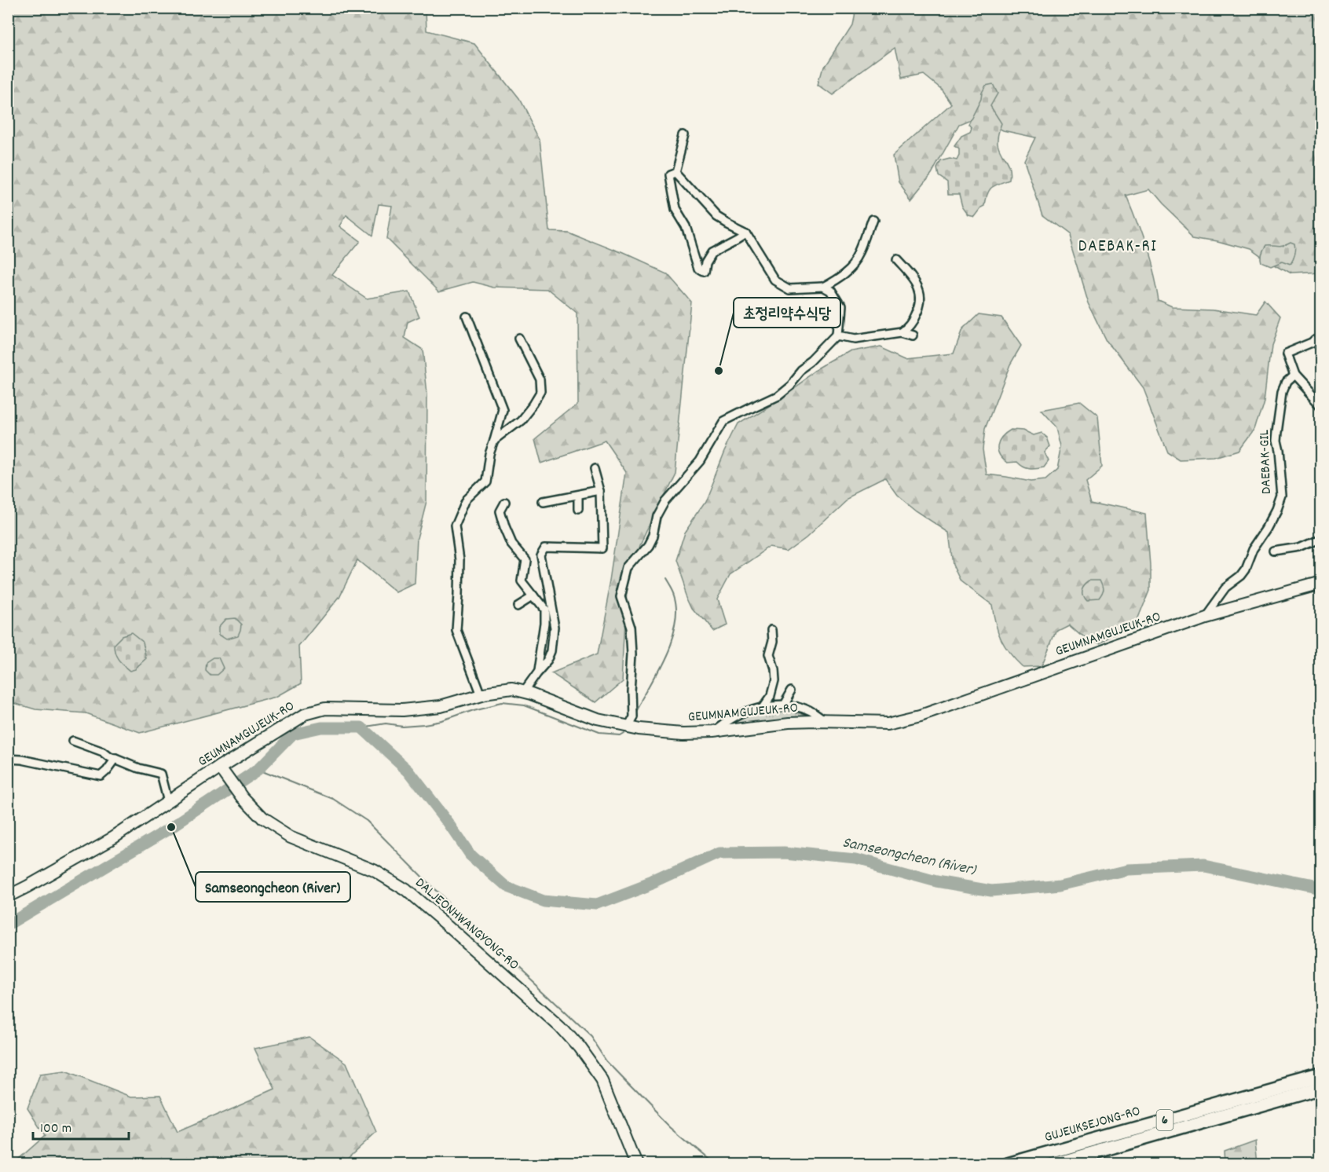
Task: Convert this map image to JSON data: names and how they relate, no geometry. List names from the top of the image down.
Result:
{
  "streets": {
    "highway": ["6", "GUJEUKSEJONG-RO"],
    "main road": ["GEUMNAMGUJEUK-RO", "DALJEONHWANGYONG-RO"],
    "street": ["DAEBAK-GIL"]
  },
  "crossings": [
    ["DAEBAK-GIL", "GEUMNAMGUJEUK-RO"],
    ["GEUMNAMGUJEUK-RO", "DALJEONHWANGYONG-RO"]
  ],
  "districts": ["DAEBAK-RI"],
  "water": ["Samseongcheon (River)"],
  "places": ["초정리약수식당", "Samseongcheon (River)"],
  "scale_bar": "100 m"
}
